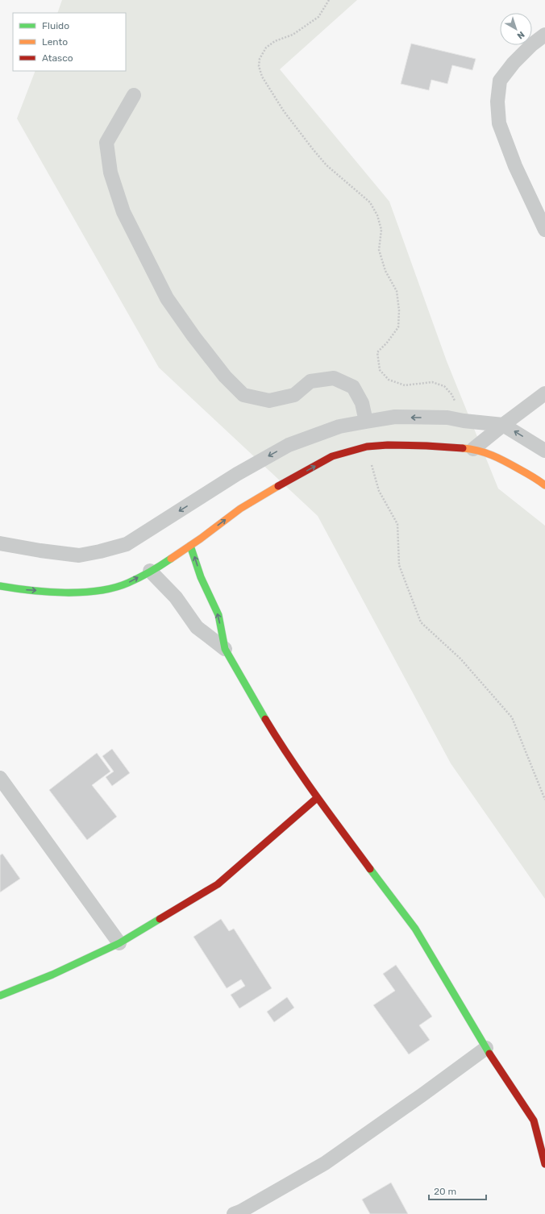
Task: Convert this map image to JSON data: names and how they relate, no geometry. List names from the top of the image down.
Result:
{
  "legend": ["Fluido", "Lento", "Atasco"],
  "scale_bar": "20 m",
  "north": "bottom right"
}
